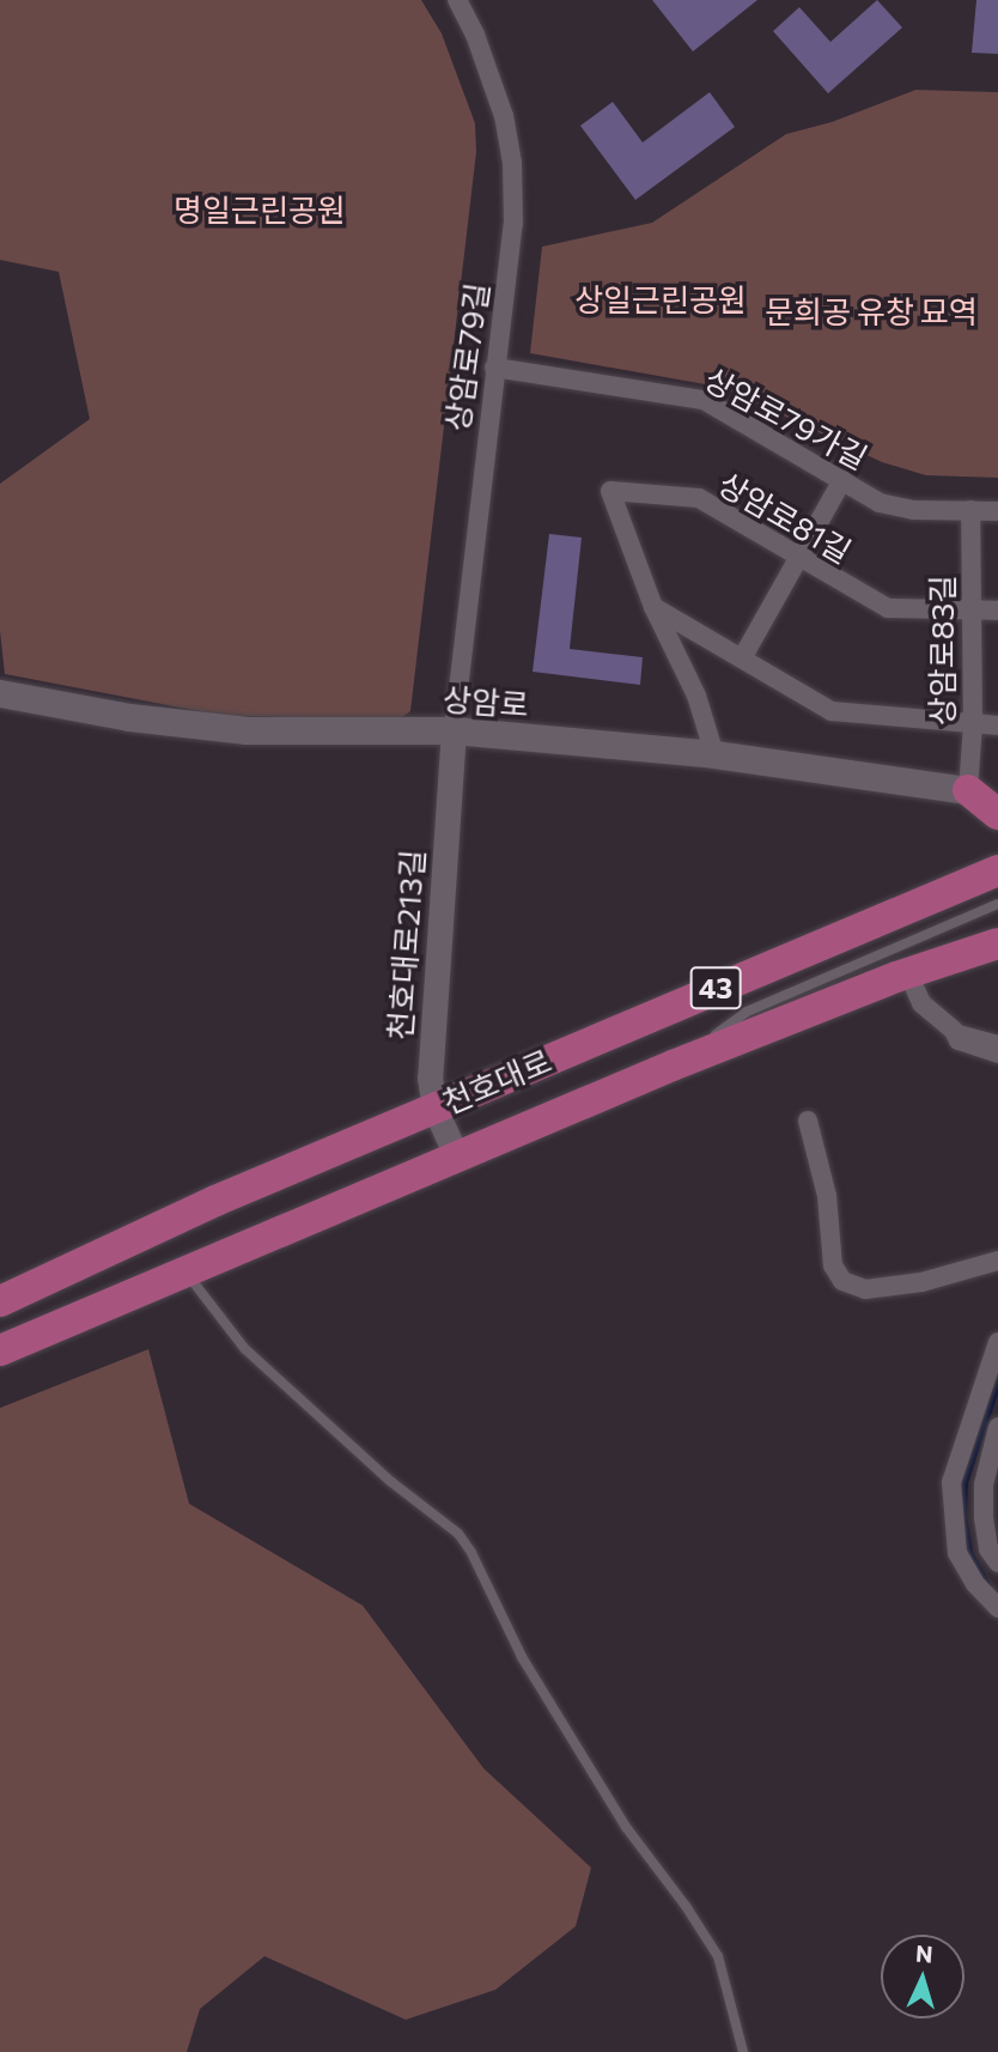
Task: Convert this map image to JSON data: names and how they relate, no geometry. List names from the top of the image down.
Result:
{
  "streets": {
    "main road": ["상암로", "43", "천호대로"],
    "street": [
      "상암로79길",
      "상암로79가길",
      "상암로81길",
      "상암로83길",
      "천호대로213길"
    ]
  },
  "crossings": [
    ["상암로79길", "상암로79가길"],
    ["상암로79길", "상암로"],
    ["상암로79길", "천호대로213길"],
    ["상암로79가길", "상암로83길"],
    ["상암로81길", "상암로83길"],
    ["상암로81길", "상암로"],
    ["상암로83길", "상암로"],
    ["상암로", "천호대로213길"],
    ["천호대로213길", "천호대로"]
  ],
  "parks": ["명일근린공원", "상일근린공원", "문희공 유창 묘역"],
  "north": "top"
}
